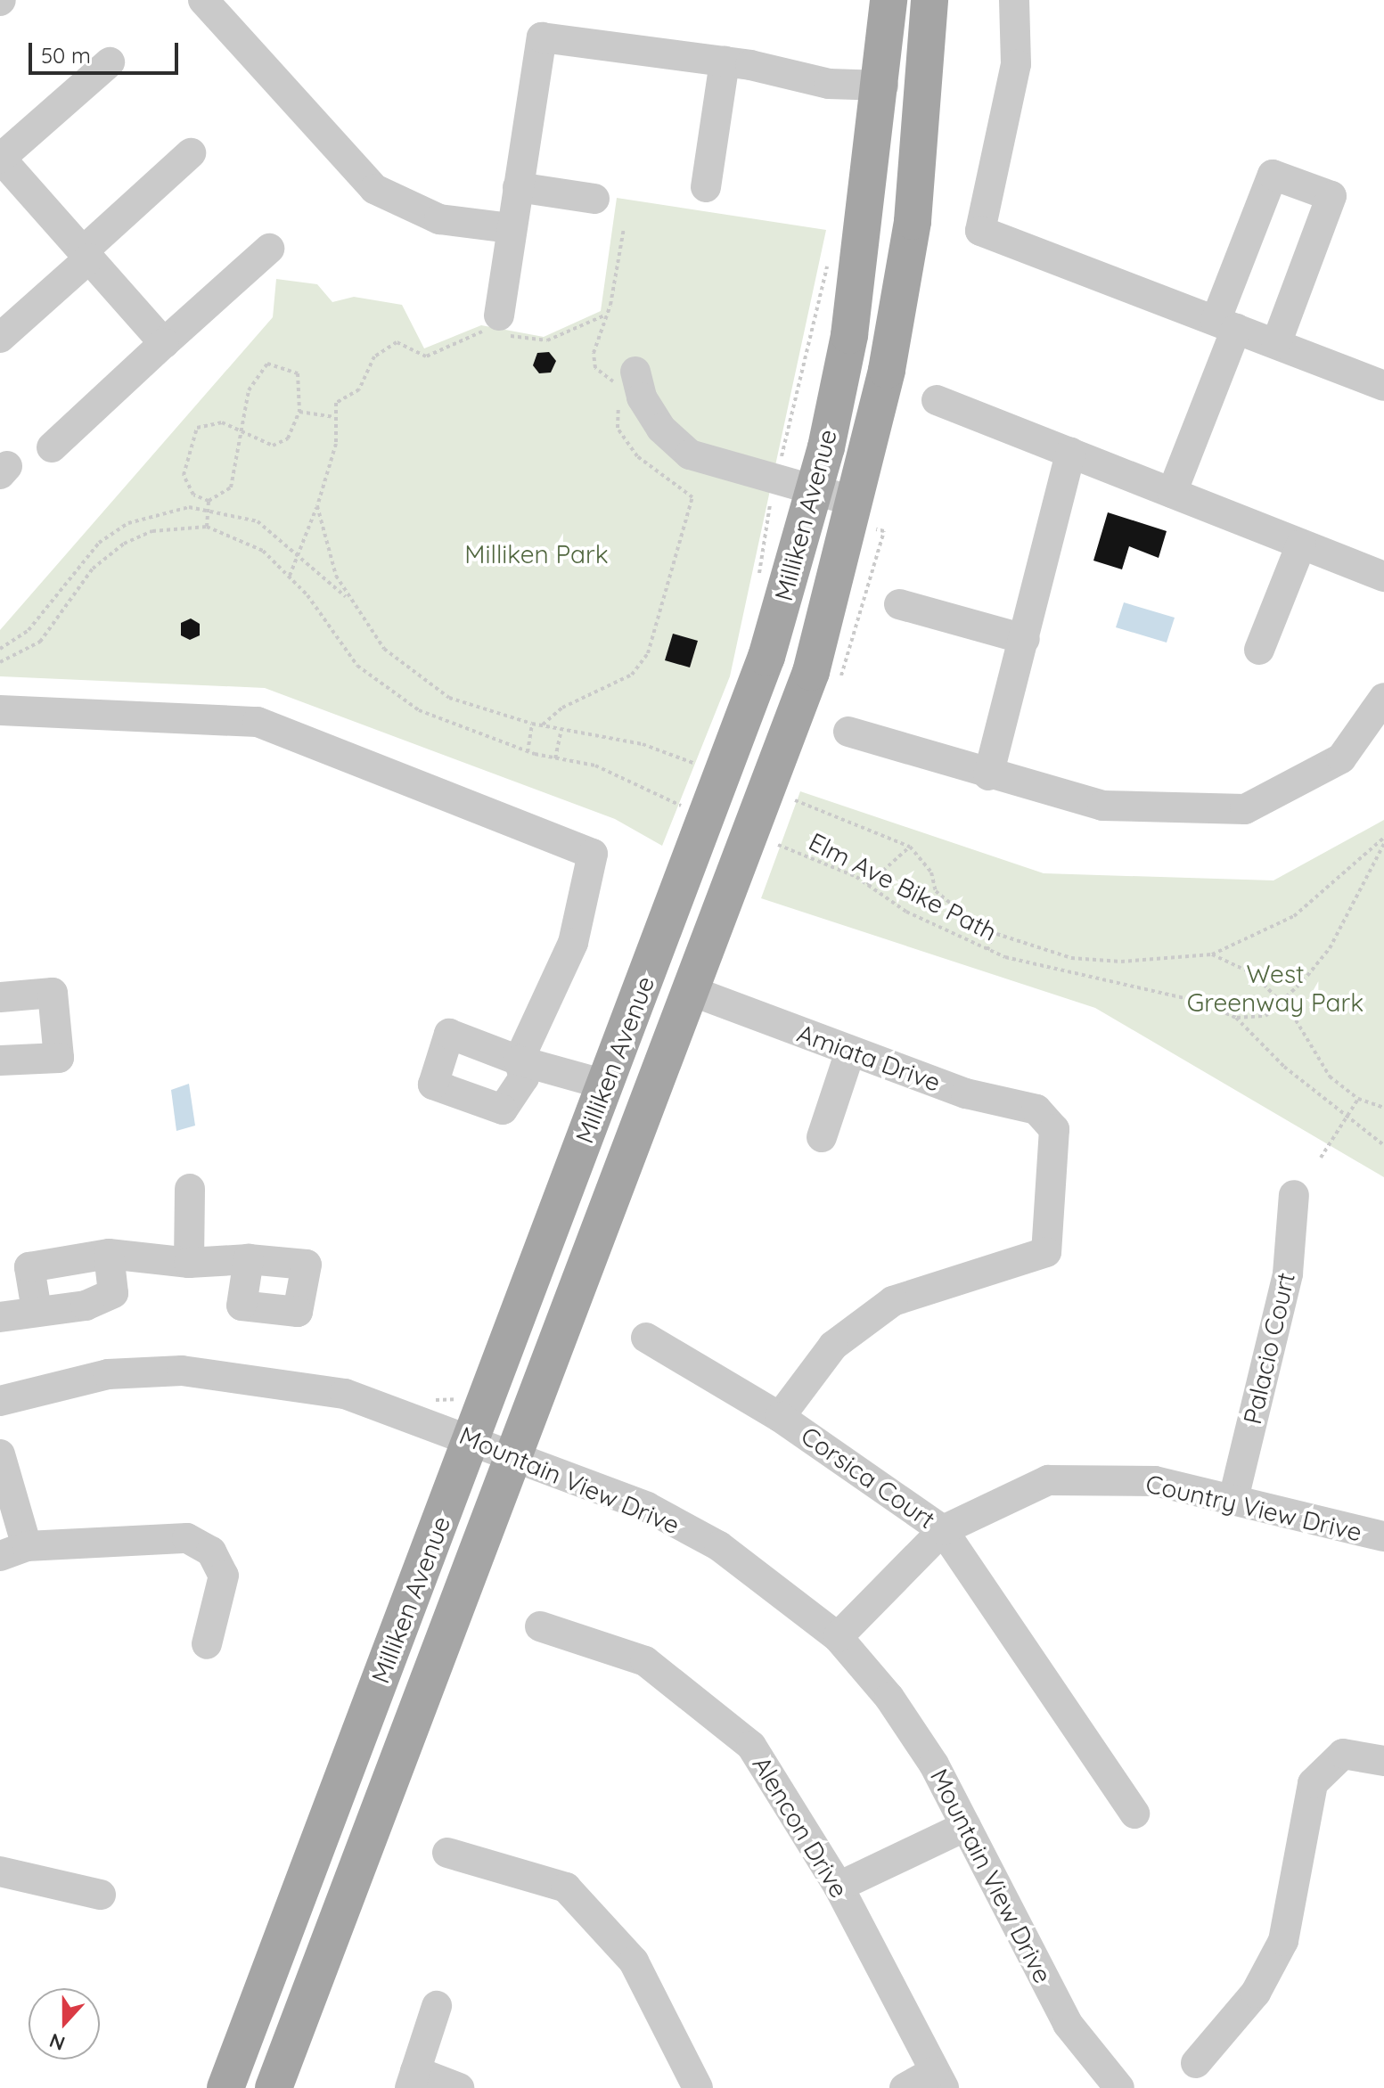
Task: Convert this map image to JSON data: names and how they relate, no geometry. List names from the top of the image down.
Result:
{
  "streets": {
    "main road": ["Milliken Avenue"],
    "street": [
      "Amiata Drive",
      "Palacio Court",
      "Corsica Court",
      "Mountain View Drive",
      "Country View Drive",
      "Alencon Drive"
    ],
    "path": ["Elm Ave Bike Path"]
  },
  "crossings": [
    ["Milliken Avenue", "Amiata Drive"],
    ["Milliken Avenue", "Mountain View Drive"],
    ["Amiata Drive", "Corsica Court"],
    ["Palacio Court", "Country View Drive"],
    ["Corsica Court", "Country View Drive"],
    ["Mountain View Drive", "Country View Drive"]
  ],
  "parks": ["Milliken Park", "West Greenway Park"],
  "scale_bar": "50 m",
  "north": "bottom"
}
